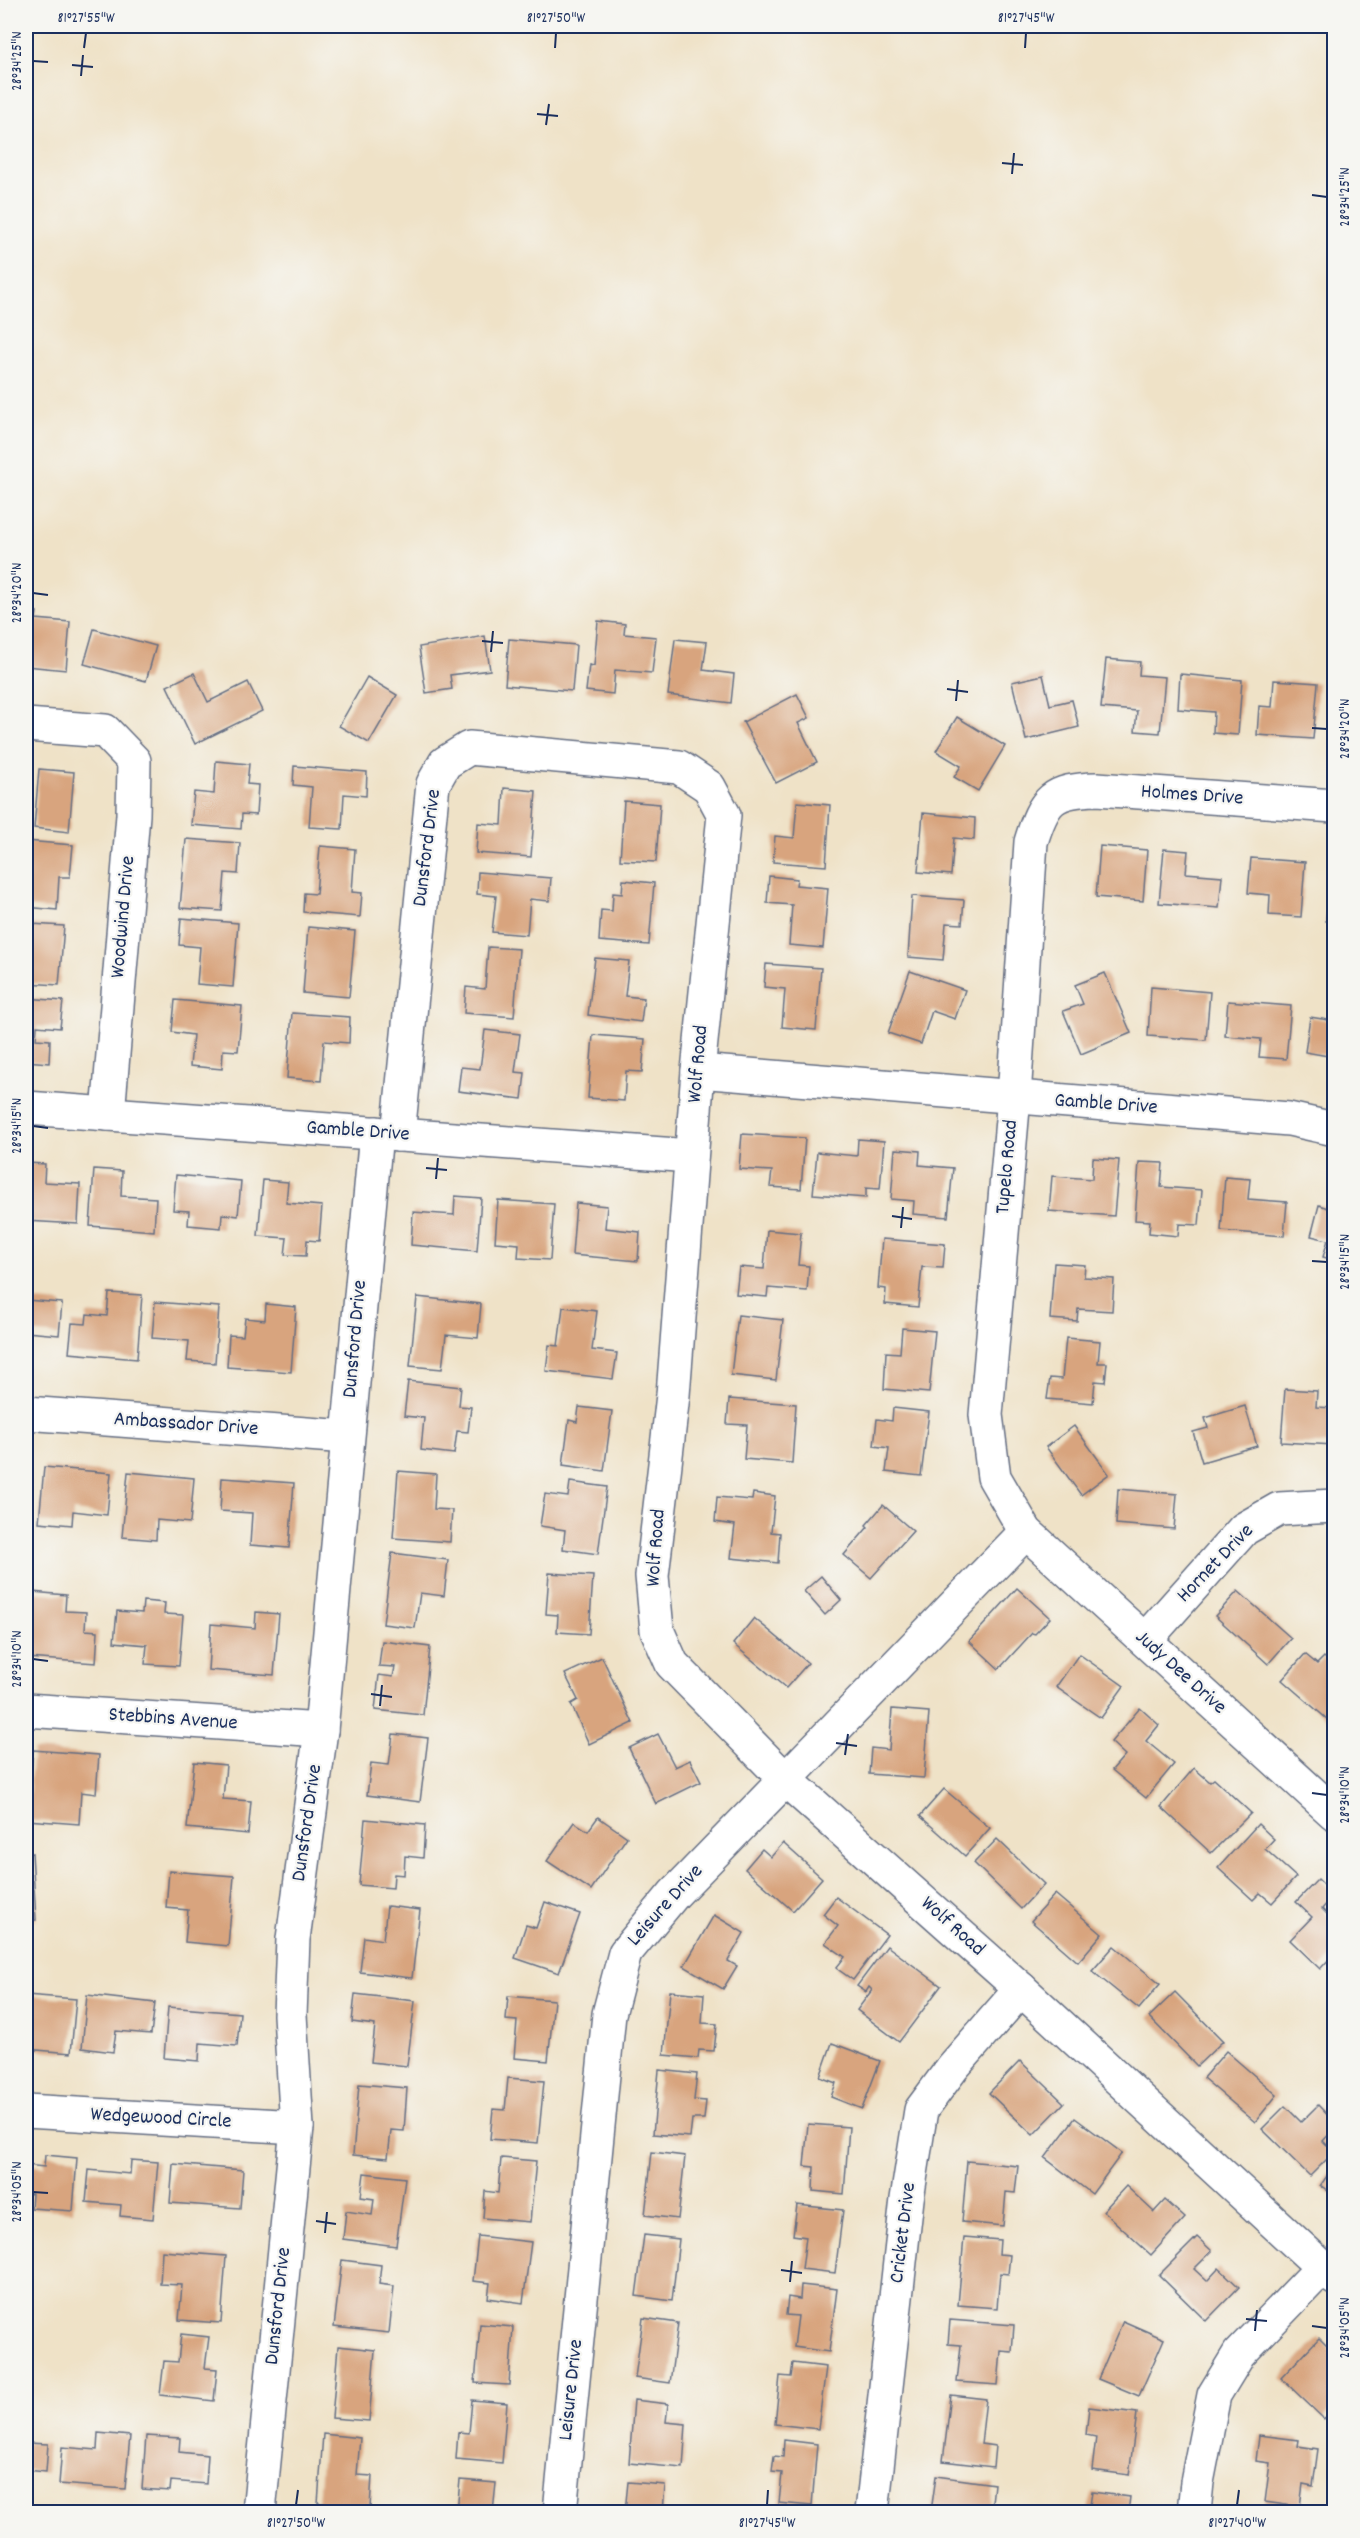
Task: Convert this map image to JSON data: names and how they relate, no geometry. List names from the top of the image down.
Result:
{
  "streets": {
    "street": [
      "Holmes Drive",
      "Dunsford Drive",
      "Woodwind Drive",
      "Wolf Road",
      "Gamble Drive",
      "Tupelo Road",
      "Ambassador Drive",
      "Hornet Drive",
      "Judy Dee Drive",
      "Stebbins Avenue",
      "Leisure Drive",
      "Wedgewood Circle",
      "Cricket Drive"
    ]
  },
  "crossings": [
    ["Holmes Drive", "Tupelo Road"],
    ["Dunsford Drive", "Wolf Road"],
    ["Dunsford Drive", "Gamble Drive"],
    ["Dunsford Drive", "Ambassador Drive"],
    ["Dunsford Drive", "Stebbins Avenue"],
    ["Dunsford Drive", "Wedgewood Circle"],
    ["Woodwind Drive", "Gamble Drive"],
    ["Wolf Road", "Gamble Drive"],
    ["Wolf Road", "Leisure Drive"],
    ["Wolf Road", "Cricket Drive"],
    ["Gamble Drive", "Tupelo Road"],
    ["Tupelo Road", "Judy Dee Drive"],
    ["Tupelo Road", "Leisure Drive"],
    ["Hornet Drive", "Judy Dee Drive"],
    ["Judy Dee Drive", "Leisure Drive"]
  ],
  "coordinates": [
    "81°27'55\"W",
    "81°27'50\"W",
    "81°27'45\"W",
    "28°34'25\"N",
    "28°34'20\"N",
    "28°34'15\"N",
    "28°34'10\"N",
    "28°34'05\"N",
    "81°27'40\"W"
  ]
}
